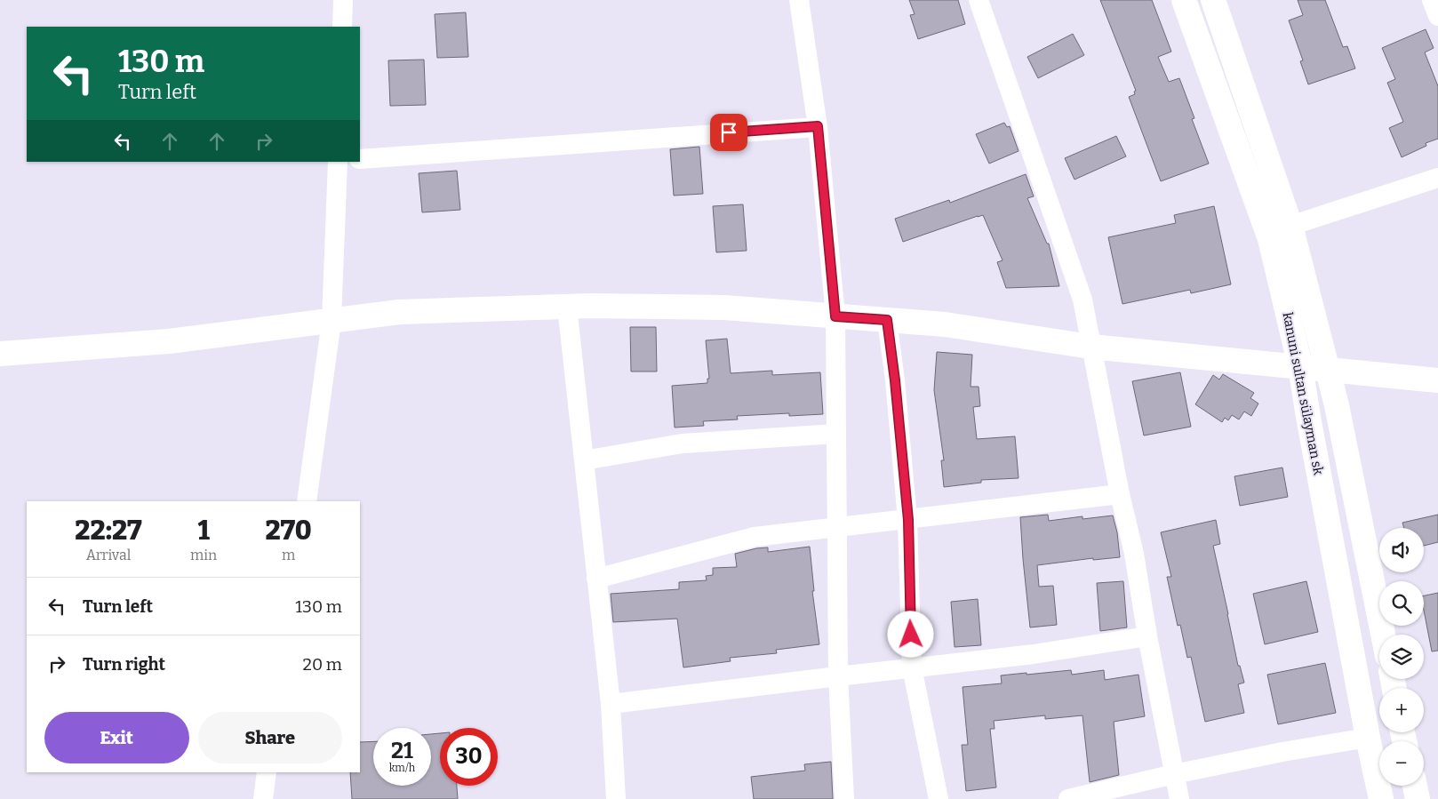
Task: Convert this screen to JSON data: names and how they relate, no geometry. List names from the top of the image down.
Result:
{
  "streets": {
    "main road": ["kanuni sultan sülayman sk"]
  },
  "page": {
    "turn": ["130 m", "Turn left"],
    "eta": [
      "22:27",
      "Arrival",
      "1",
      "min",
      "270",
      "m"
    ],
    "map_buttons": ["+", "−"],
    "list": [
      {
        "name": "Turn left",
        "value": "130 m"
      },
      {
        "name": "Turn right",
        "value": "20 m"
      }
    ],
    "buttons": ["Exit", "Share"],
    "speed": "21 km/h",
    "limit": "30"
  }
}
